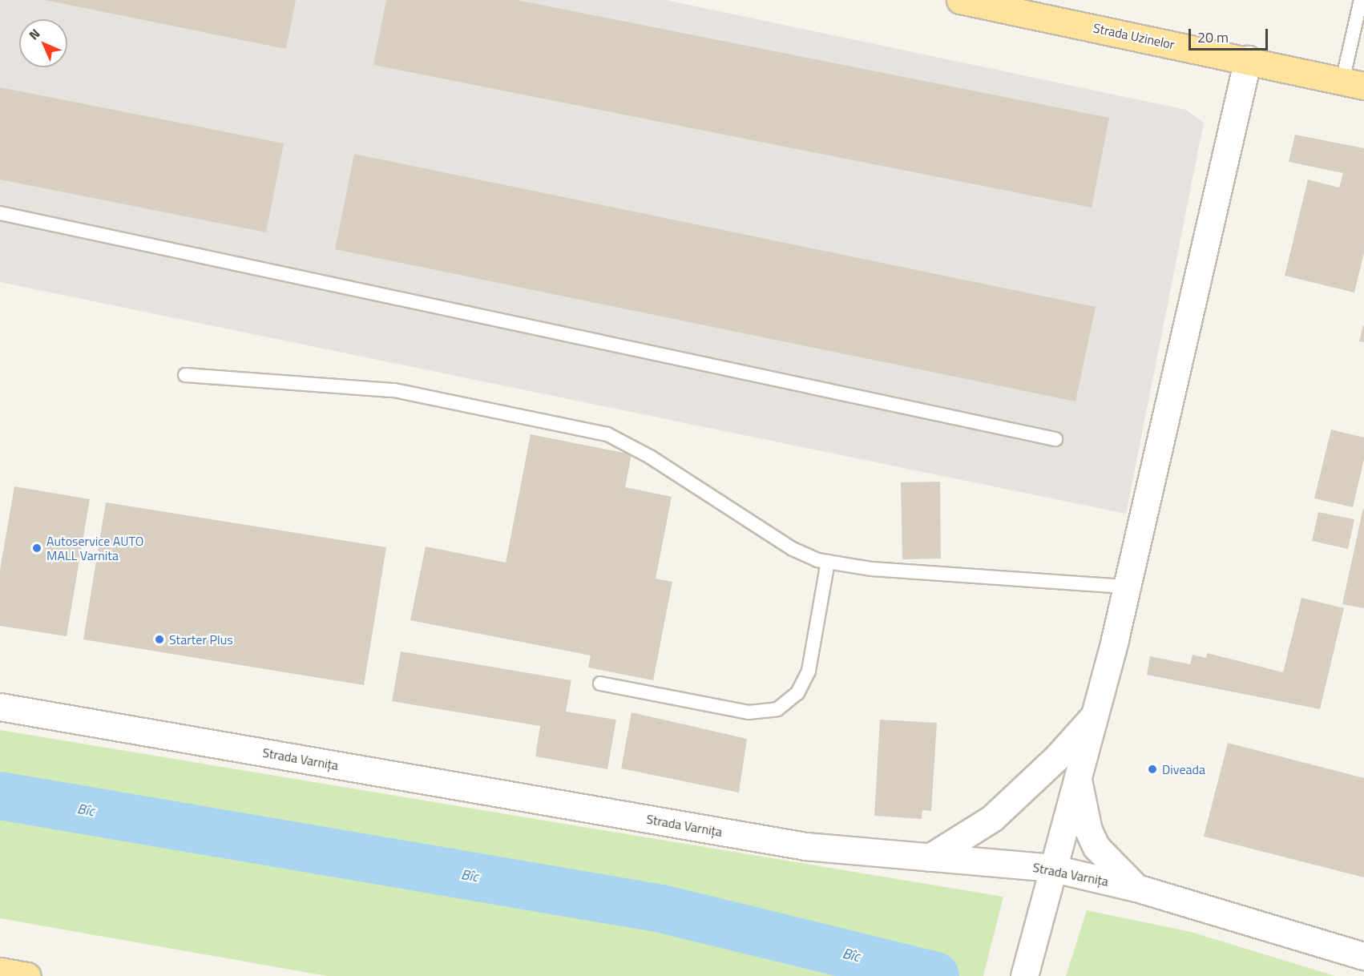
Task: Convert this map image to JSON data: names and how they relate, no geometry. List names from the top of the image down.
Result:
{
  "streets": {
    "main road": ["Strada Uzinelor"],
    "street": ["Strada Varnița"]
  },
  "water": ["Bîc"],
  "places": ["Autoservice AUTO MALL Varnita", "Starter Plus", "Diveada"],
  "scale_bar": "20 m",
  "north": "top left"
}
